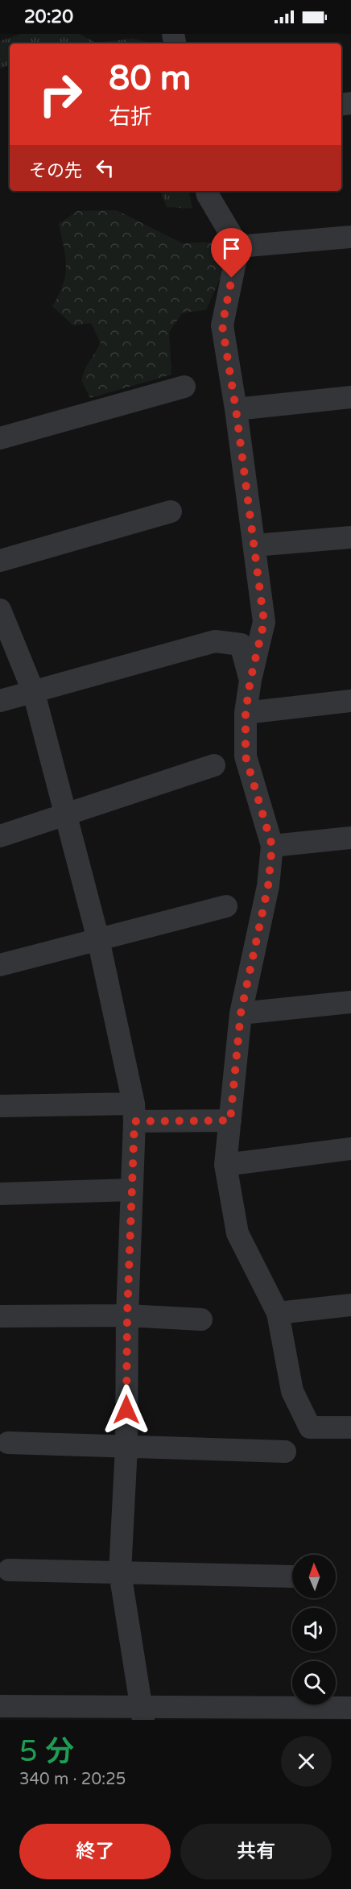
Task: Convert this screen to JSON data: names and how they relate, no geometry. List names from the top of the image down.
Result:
{
  "north": "top",
  "page": {
    "status": "20:20",
    "turn": ["80 m", "右折"],
    "then": "その先",
    "heading": ["5 分", "340 m · 20:25"],
    "buttons": ["終了", "共有"]
  }
}
